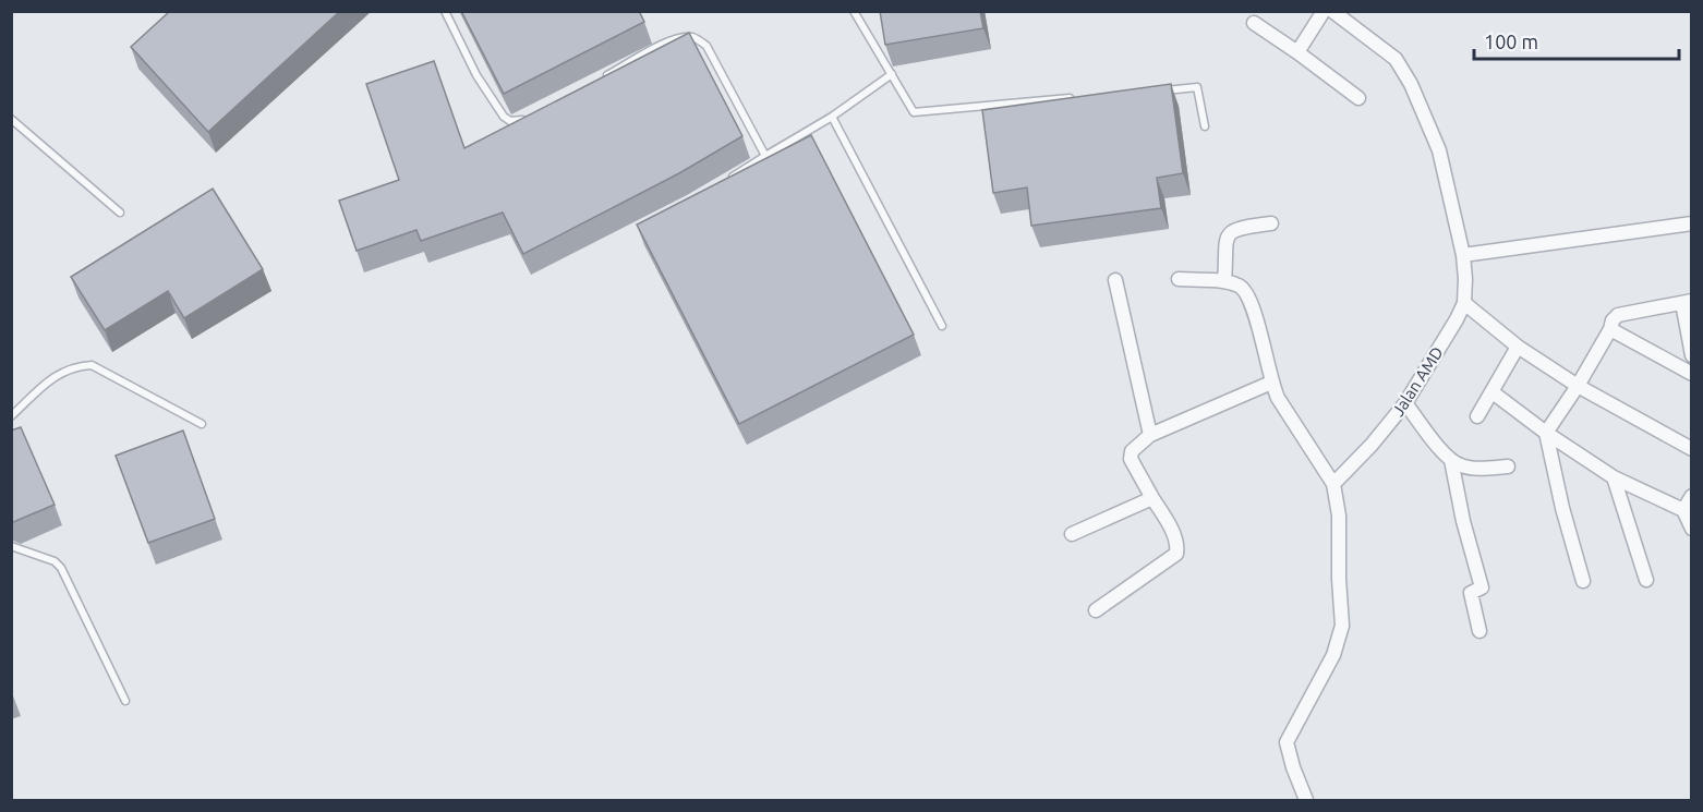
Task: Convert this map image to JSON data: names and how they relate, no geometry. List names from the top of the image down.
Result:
{
  "streets": {
    "street": ["Jalan AMD"]
  },
  "scale_bar": "100 m"
}
